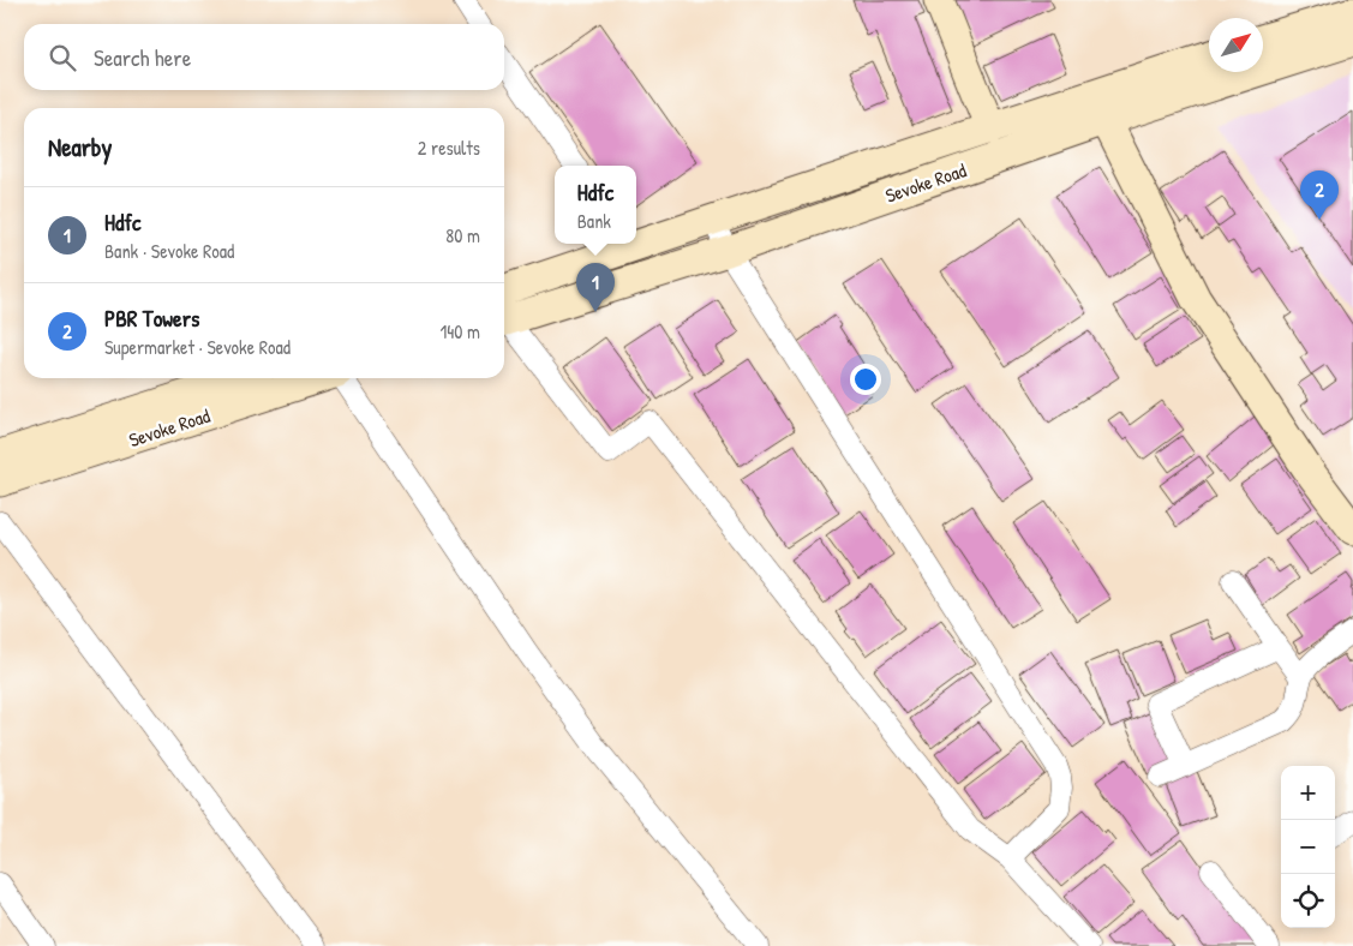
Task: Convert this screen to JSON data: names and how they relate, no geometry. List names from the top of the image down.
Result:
{
  "streets": {
    "main road": ["Sevoke Road"]
  },
  "north": "top right",
  "page": {
    "search": "Search here",
    "heading": ["Nearby", "2 results"],
    "popup": ["Hdfc", "Bank"],
    "pins": ["2", "1"],
    "list": [
      {
        "mark": "1",
        "name": "Hdfc",
        "note": "Bank · Sevoke Road",
        "value": "80 m"
      },
      {
        "mark": "2",
        "name": "PBR Towers",
        "note": "Supermarket · Sevoke Road",
        "value": "140 m"
      }
    ],
    "map_buttons": ["+", "−"]
  }
}
